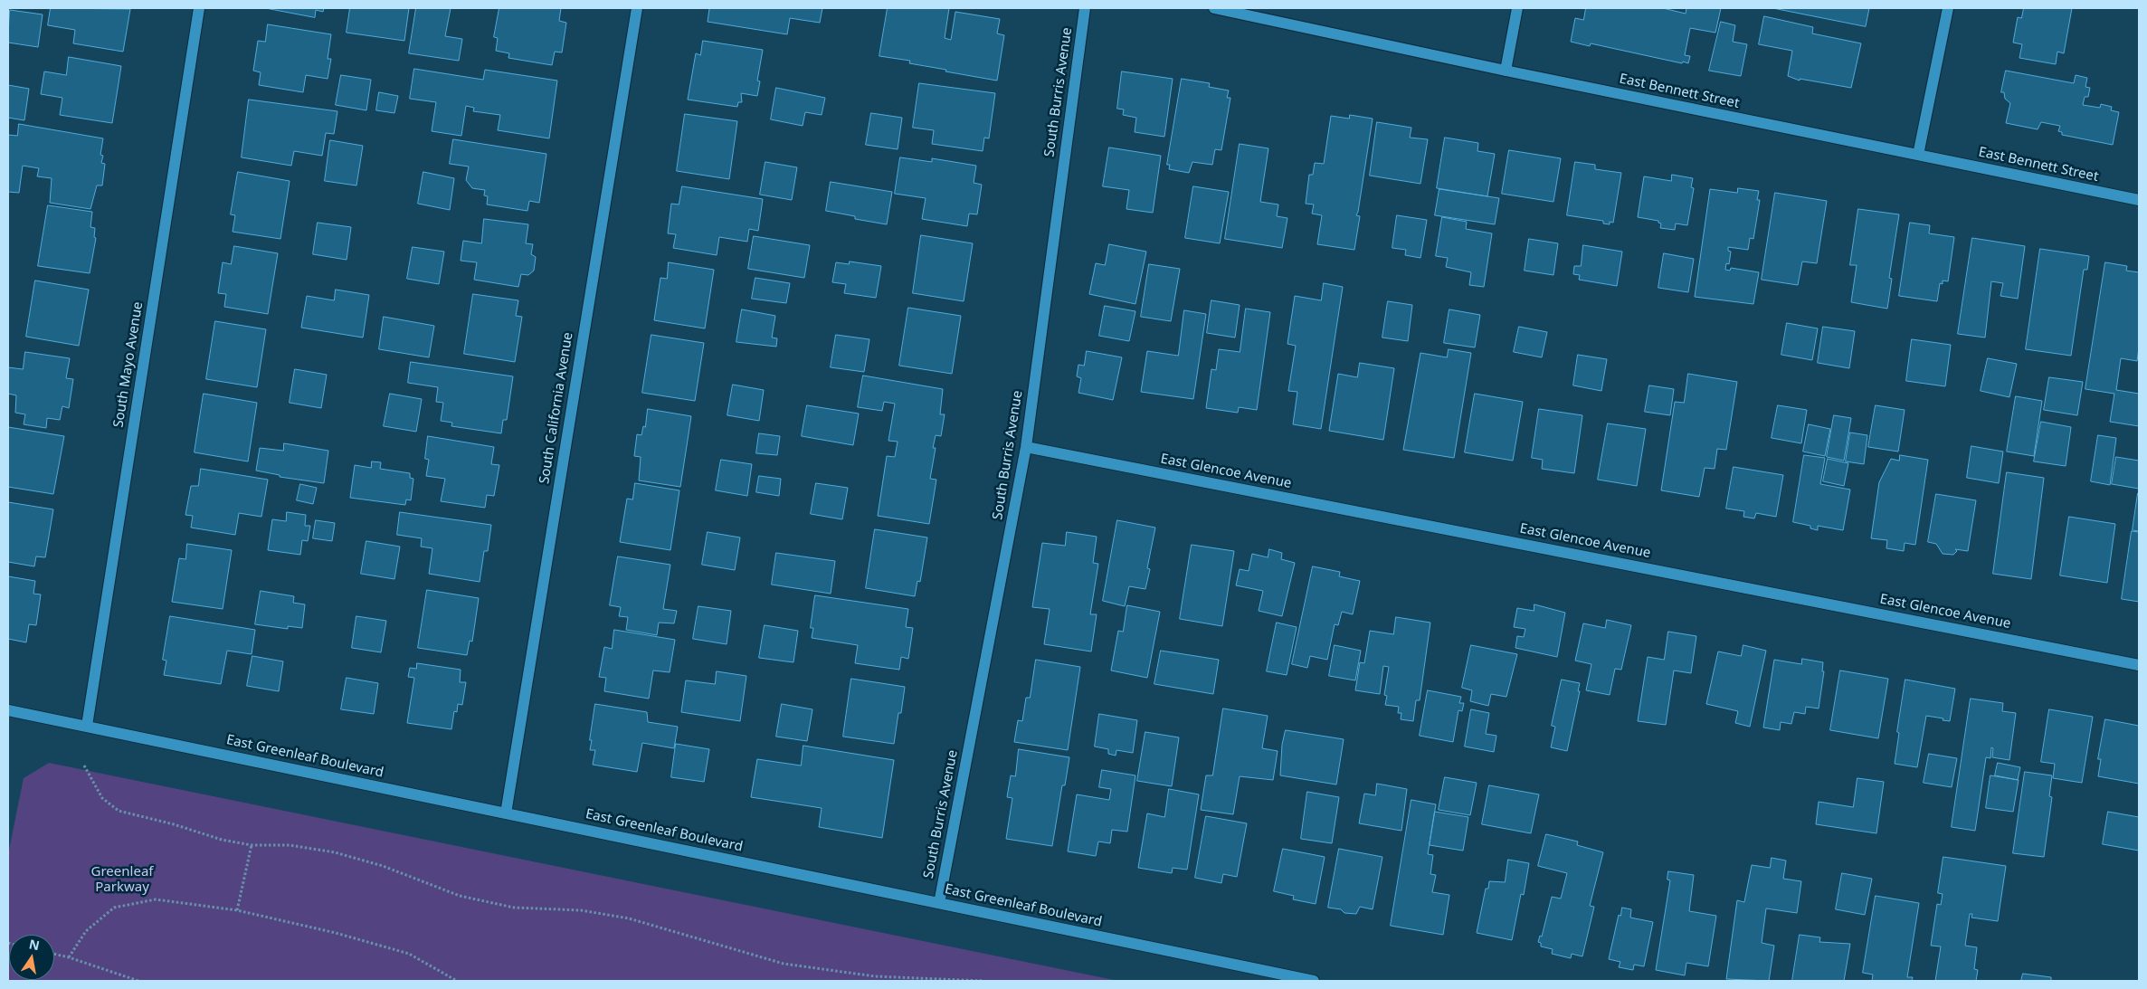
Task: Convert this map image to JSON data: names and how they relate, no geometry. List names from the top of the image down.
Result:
{
  "streets": {
    "street": [
      "East Bennett Street",
      "South Burris Avenue",
      "South Mayo Avenue",
      "South California Avenue",
      "East Glencoe Avenue",
      "East Greenleaf Boulevard"
    ]
  },
  "crossings": [
    ["South Burris Avenue", "East Glencoe Avenue"],
    ["South Burris Avenue", "East Greenleaf Boulevard"],
    ["South Mayo Avenue", "East Greenleaf Boulevard"],
    ["South California Avenue", "East Greenleaf Boulevard"]
  ],
  "parks": ["Greenleaf Parkway"],
  "north": "top"
}
